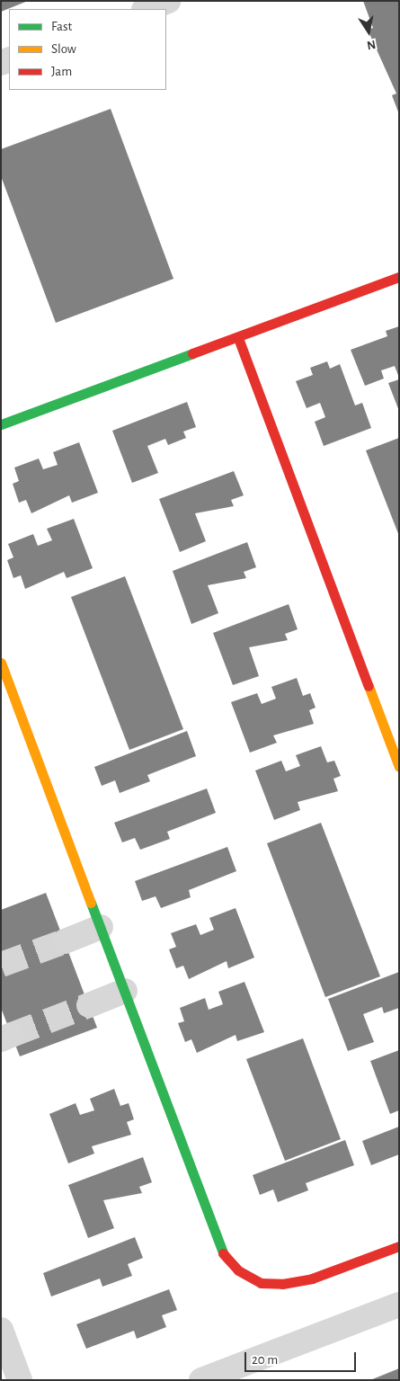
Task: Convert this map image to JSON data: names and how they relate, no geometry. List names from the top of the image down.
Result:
{
  "legend": ["Fast", "Slow", "Jam"],
  "scale_bar": "20 m",
  "north": "bottom"
}
